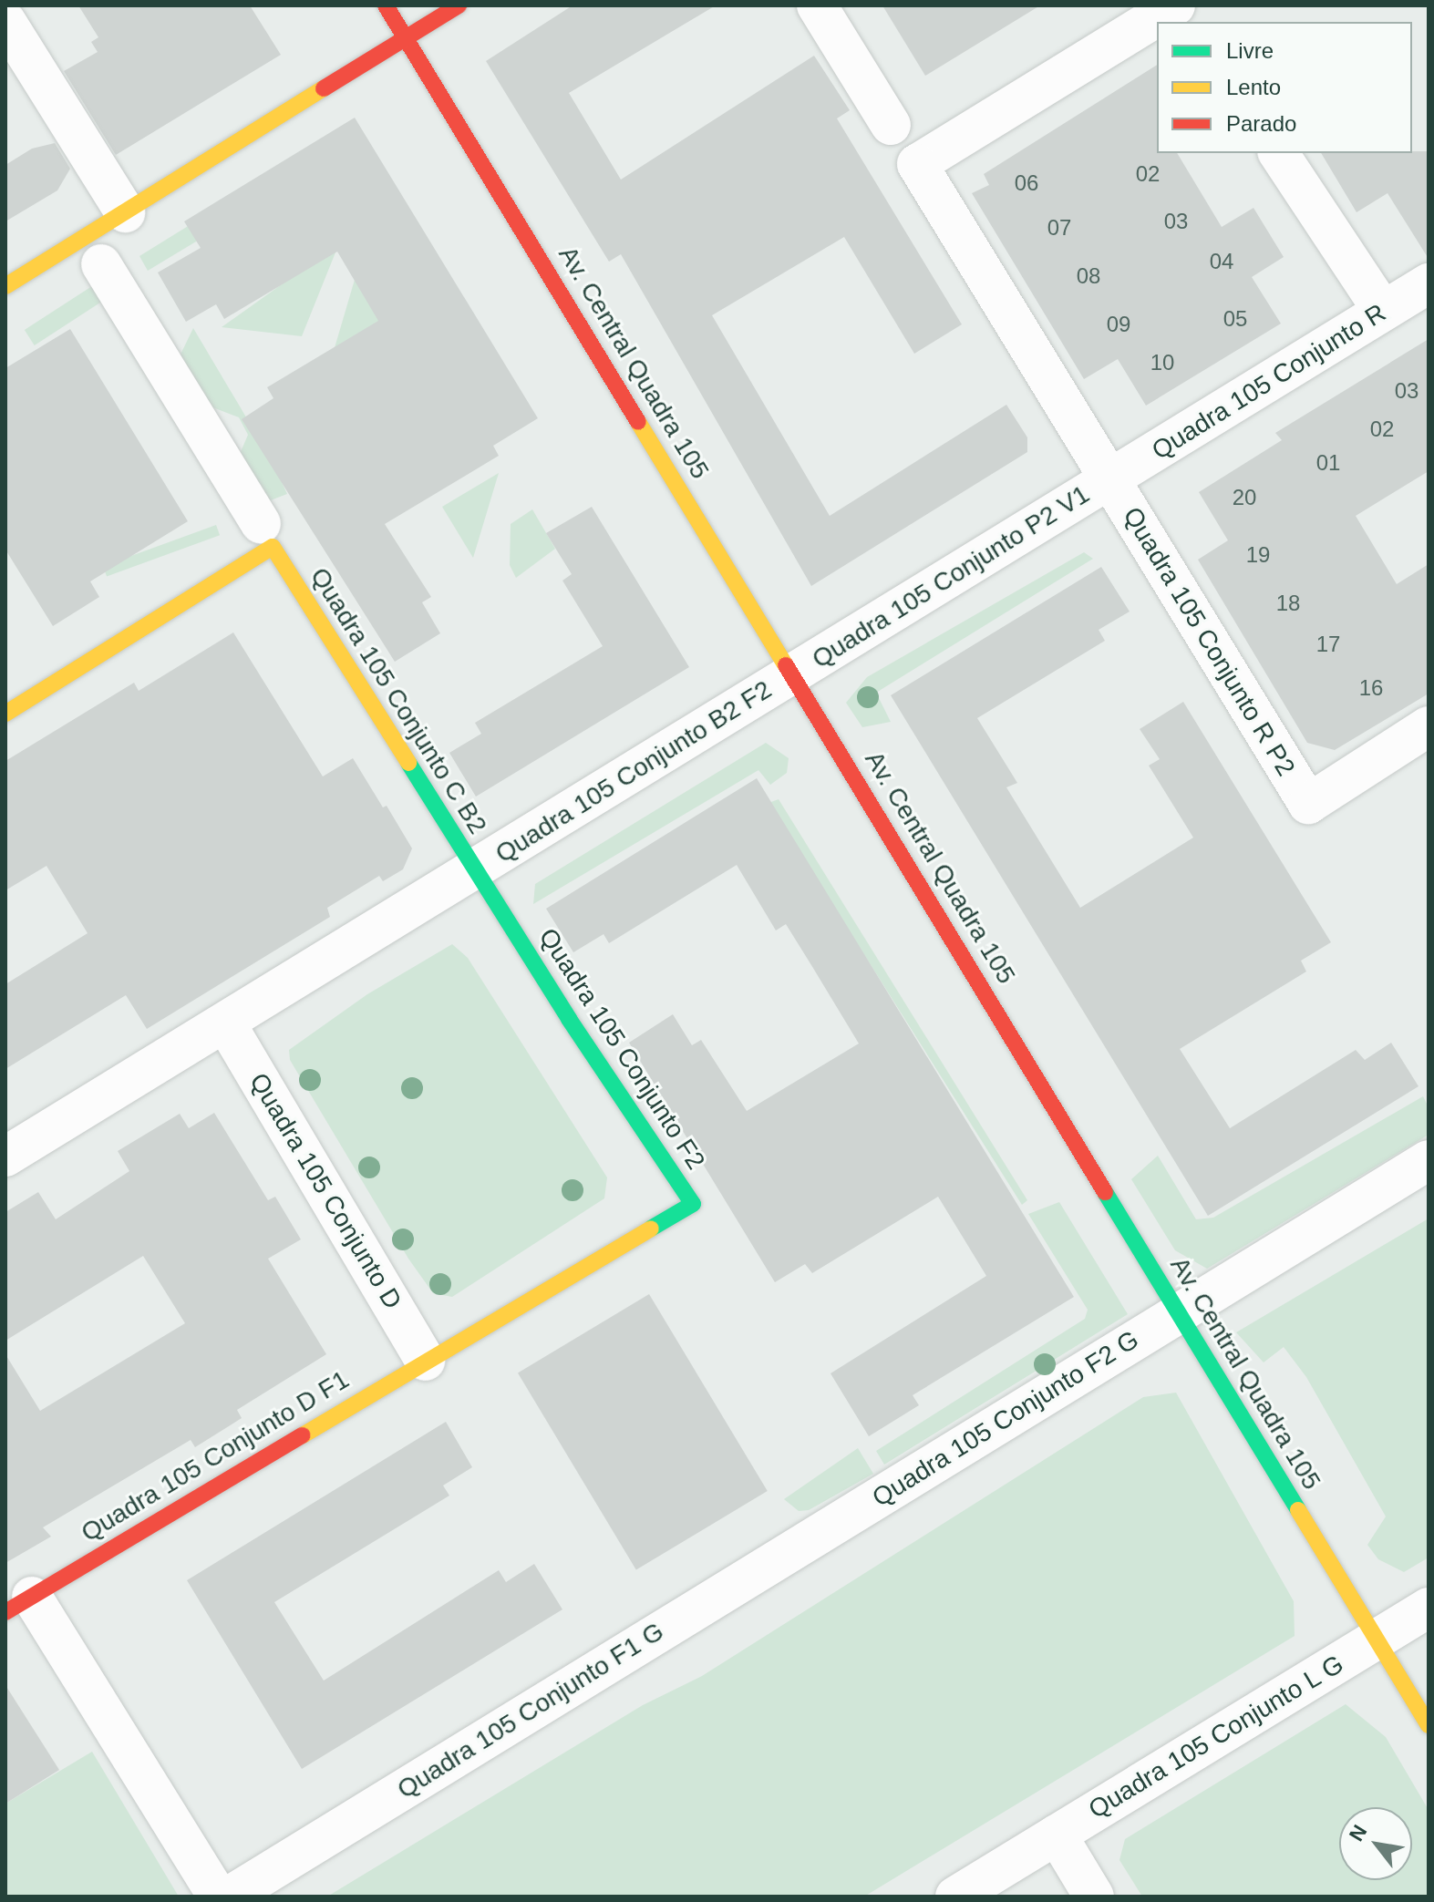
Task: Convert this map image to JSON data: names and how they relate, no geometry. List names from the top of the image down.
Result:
{
  "streets": {
    "street": [
      "Av. Central Quadra 105",
      "Quadra 105 Conjunto R",
      "Quadra 105 Conjunto P2 V1",
      "Quadra 105 Conjunto R P2",
      "Quadra 105 Conjunto C B2",
      "Quadra 105 Conjunto B2 F2",
      "Quadra 105 Conjunto F2",
      "Quadra 105 Conjunto D",
      "Quadra 105 Conjunto F2 G",
      "Quadra 105 Conjunto D F1",
      "Quadra 105 Conjunto F1 G",
      "Quadra 105 Conjunto L G"
    ]
  },
  "crossings": [
    ["Av. Central Quadra 105", "Quadra 105 Conjunto P2 V1"],
    ["Av. Central Quadra 105", "Quadra 105 Conjunto B2 F2"],
    ["Av. Central Quadra 105", "Quadra 105 Conjunto F2 G"],
    ["Av. Central Quadra 105", "Quadra 105 Conjunto L G"],
    ["Quadra 105 Conjunto R", "Quadra 105 Conjunto P2 V1"],
    ["Quadra 105 Conjunto R", "Quadra 105 Conjunto R P2"],
    ["Quadra 105 Conjunto P2 V1", "Quadra 105 Conjunto R P2"],
    ["Quadra 105 Conjunto P2 V1", "Quadra 105 Conjunto B2 F2"],
    ["Quadra 105 Conjunto C B2", "Quadra 105 Conjunto B2 F2"],
    ["Quadra 105 Conjunto C B2", "Quadra 105 Conjunto F2"],
    ["Quadra 105 Conjunto B2 F2", "Quadra 105 Conjunto F2"],
    ["Quadra 105 Conjunto B2 F2", "Quadra 105 Conjunto D"],
    ["Quadra 105 Conjunto F2", "Quadra 105 Conjunto D F1"],
    ["Quadra 105 Conjunto D", "Quadra 105 Conjunto D F1"],
    ["Quadra 105 Conjunto F2 G", "Quadra 105 Conjunto F1 G"]
  ],
  "house_numbers": [
    "02",
    "06",
    "03",
    "07",
    "04",
    "08",
    "05",
    "09",
    "10",
    "03",
    "02",
    "01",
    "20",
    "19",
    "18",
    "17",
    "16"
  ],
  "legend": ["Livre", "Lento", "Parado"],
  "north": "top left"
}
